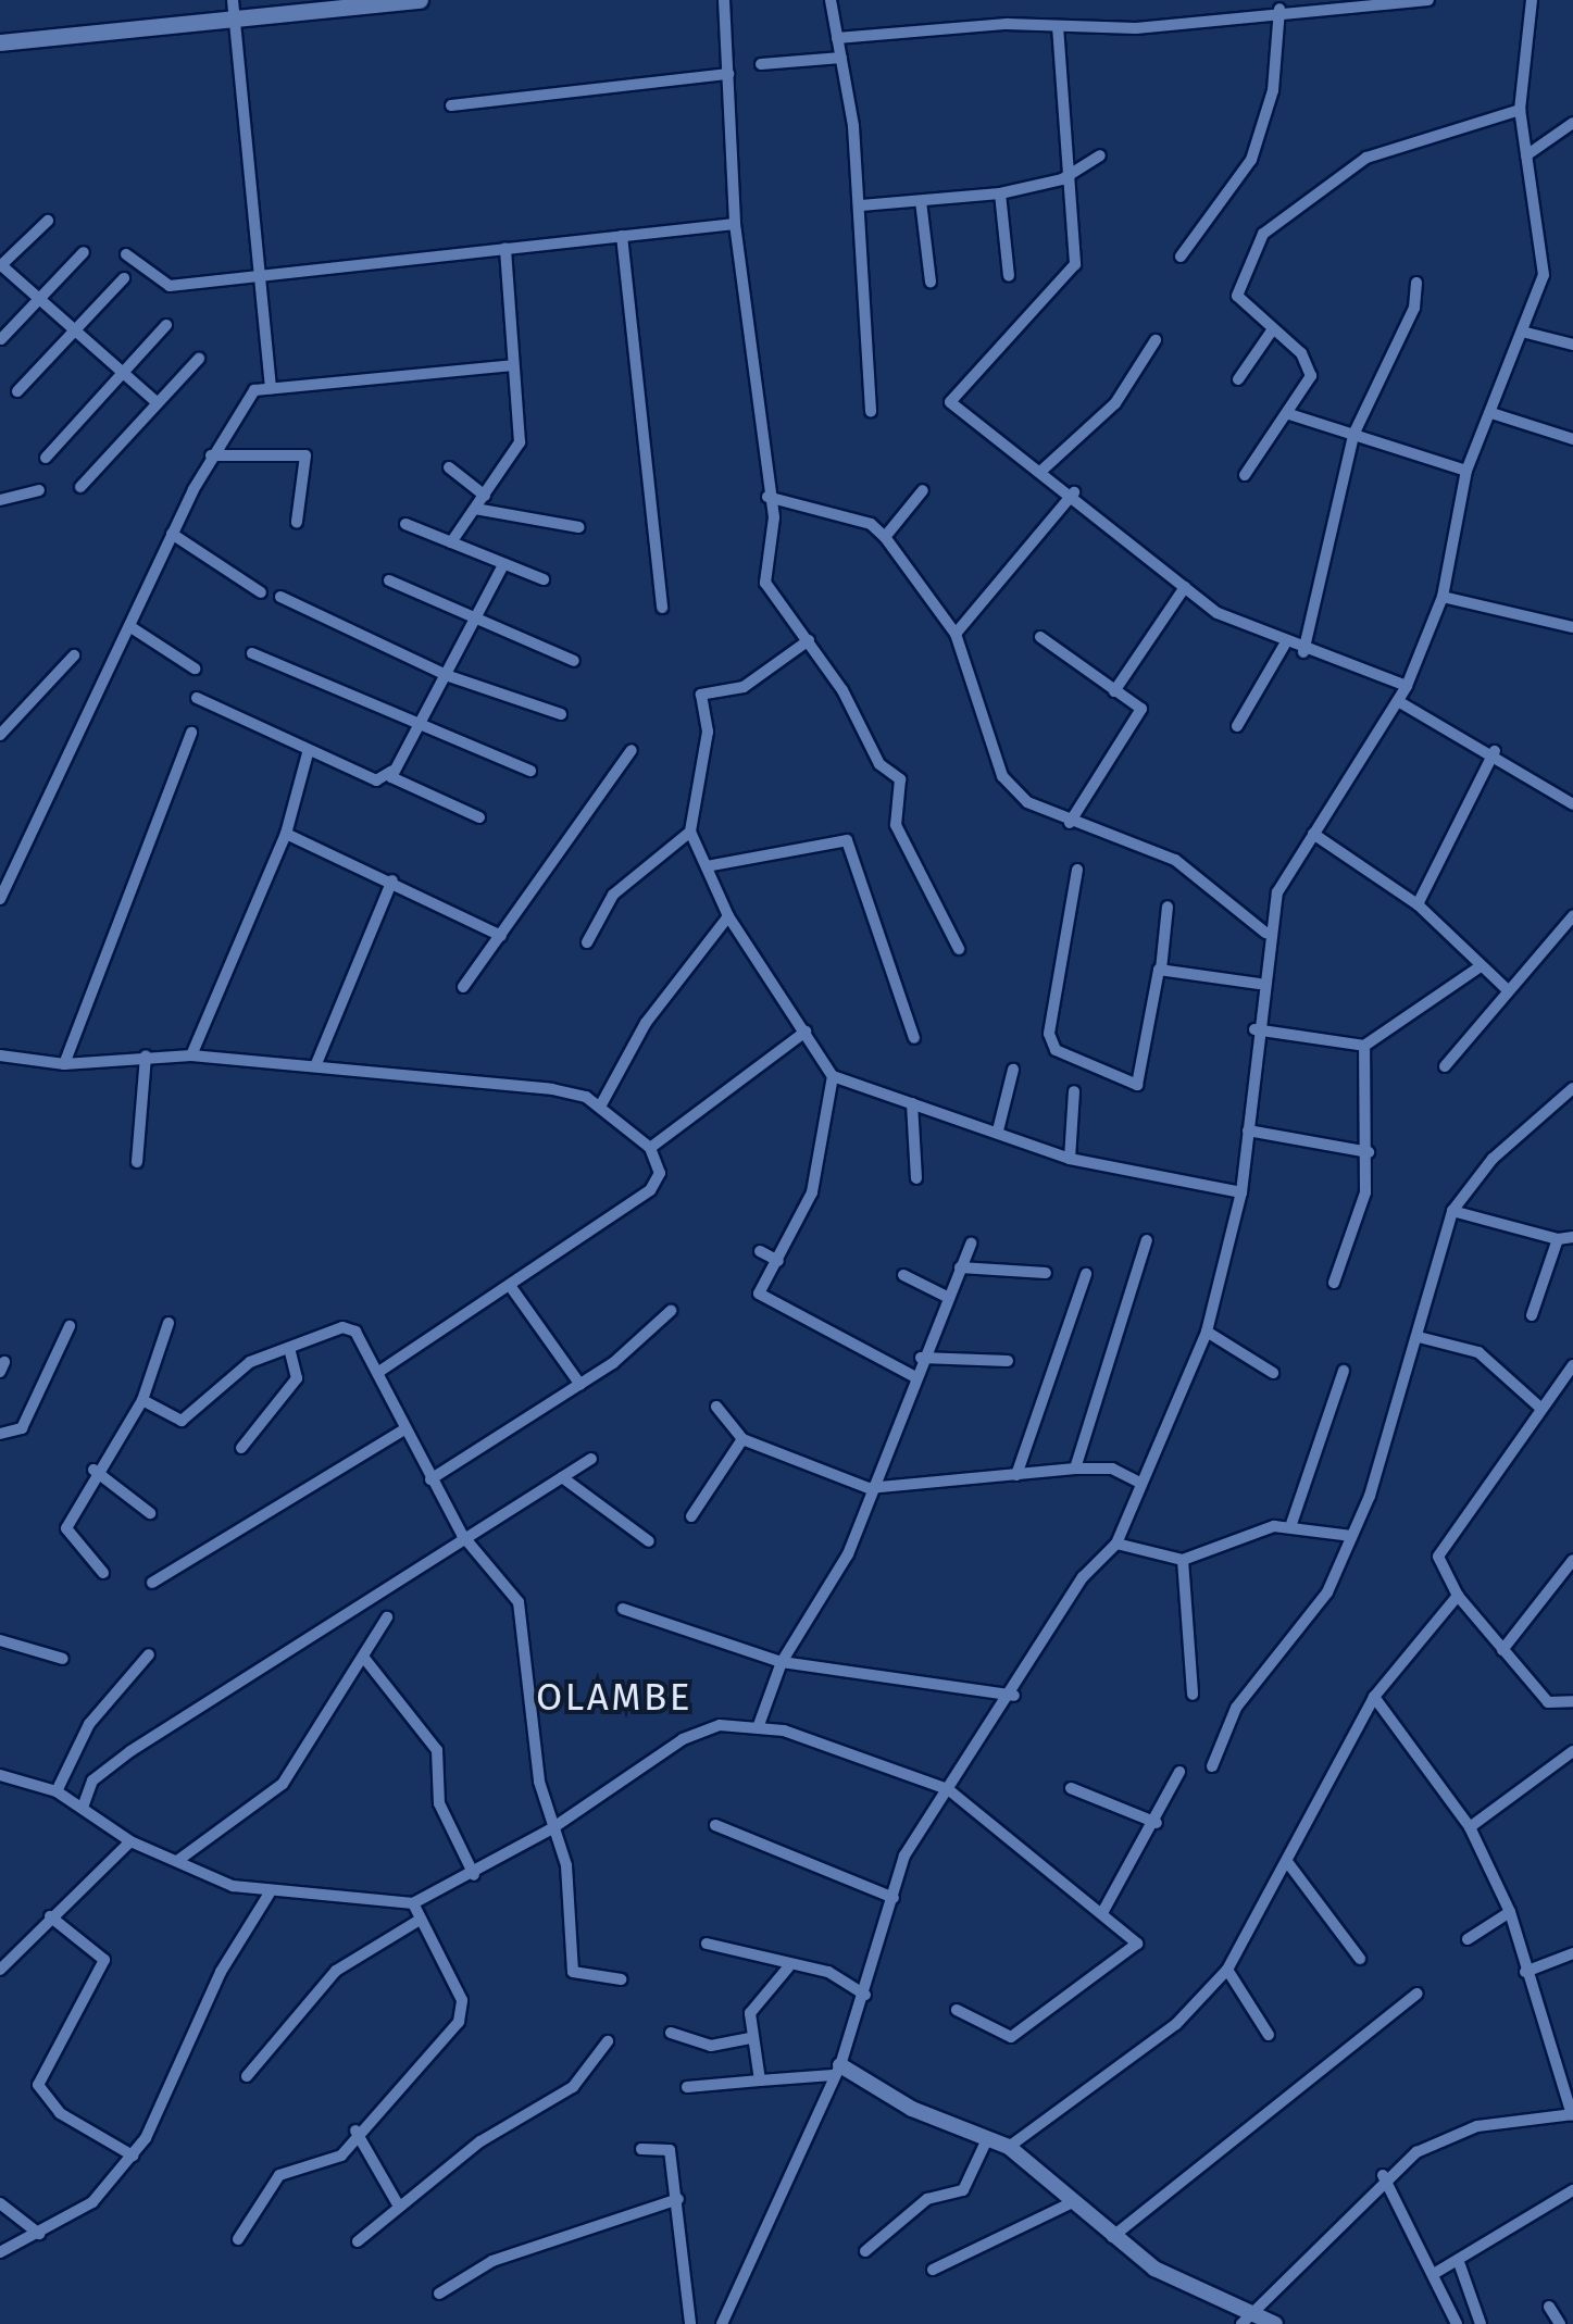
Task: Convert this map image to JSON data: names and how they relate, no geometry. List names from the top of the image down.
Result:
{
  "districts": ["OLAMBE"]
}
